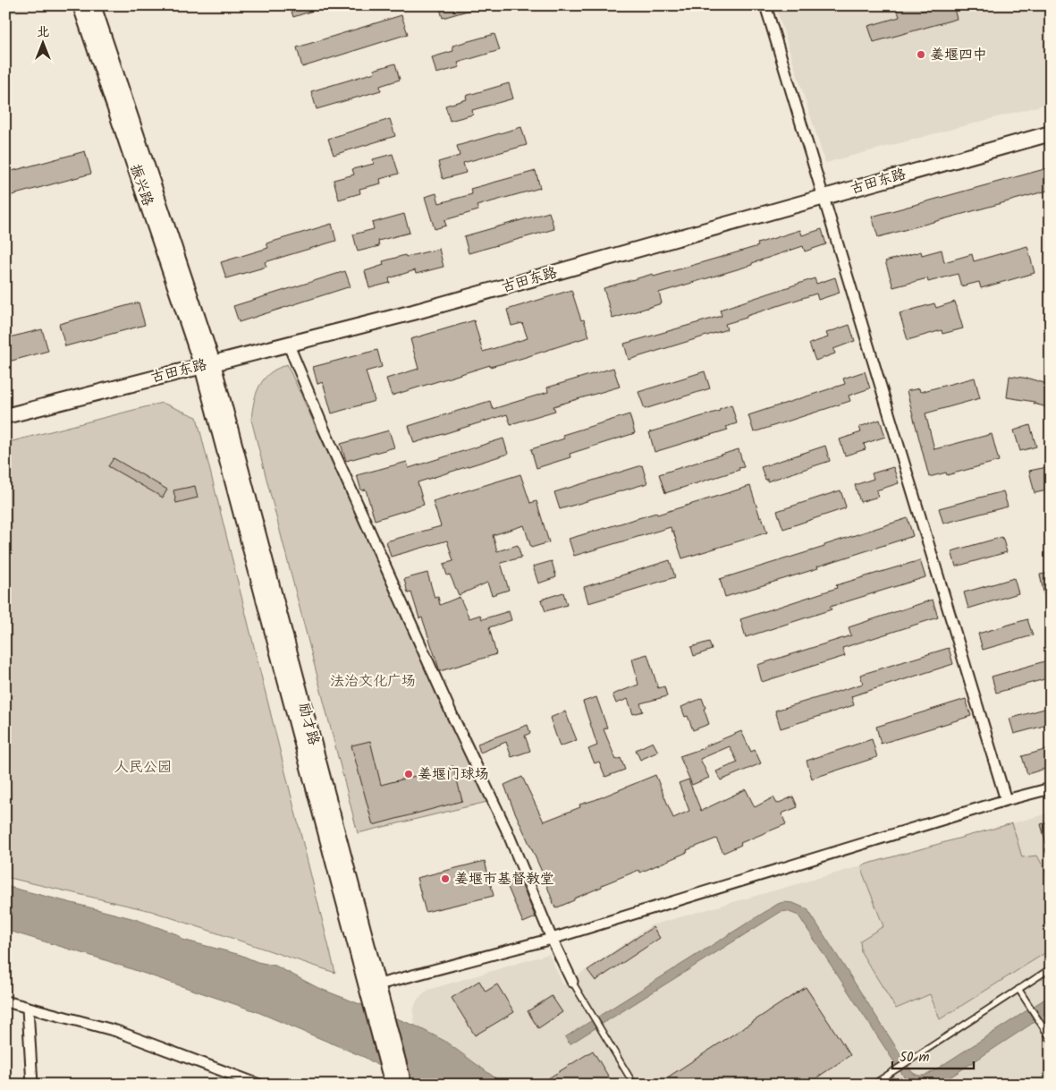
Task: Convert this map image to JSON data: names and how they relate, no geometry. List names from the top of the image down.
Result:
{
  "streets": {
    "street": ["古田东路", "振兴路", "励才路"]
  },
  "crossings": [
    ["古田东路", "振兴路"],
    ["古田东路", "励才路"],
    ["振兴路", "励才路"]
  ],
  "parks": ["法治文化广场", "人民公园"],
  "places": ["姜堰四中", "姜堰门球场", "姜堰市基督教堂"],
  "scale_bar": "50 m",
  "north": "top"
}
